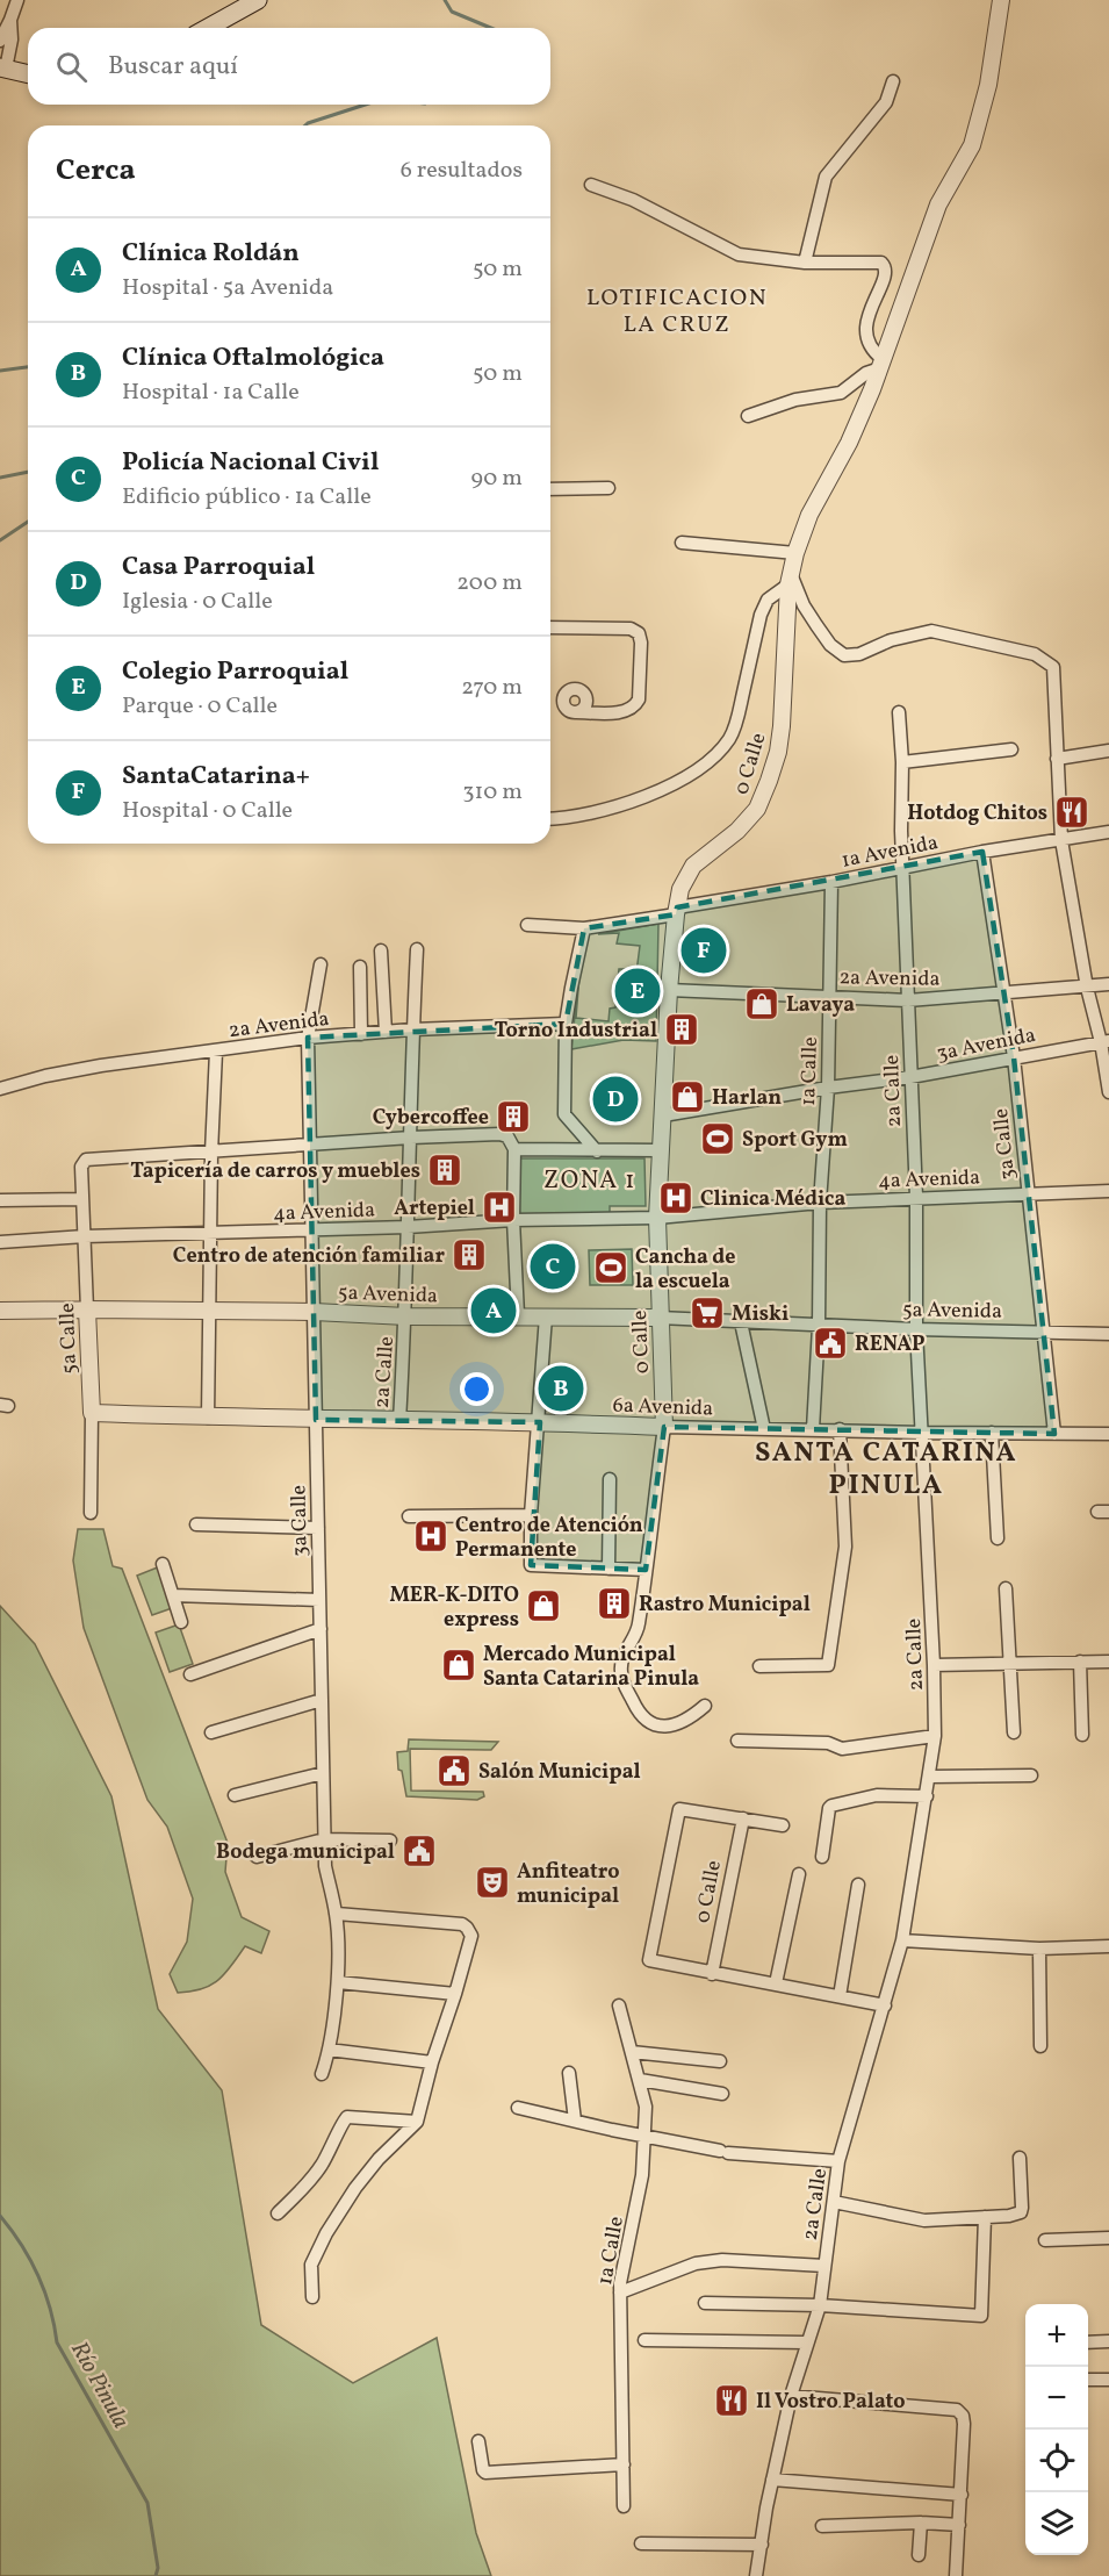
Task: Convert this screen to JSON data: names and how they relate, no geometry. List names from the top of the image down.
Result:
{
  "streets": {
    "street": [
      "0 Calle",
      "1a Avenida",
      "2a Avenida",
      "3a Avenida",
      "1a Calle",
      "2a Calle",
      "3a Calle",
      "4a Avenida",
      "5a Avenida",
      "5a Calle",
      "6a Avenida"
    ]
  },
  "crossings": [
    ["0 Calle", "1a Avenida"],
    ["0 Calle", "2a Avenida"],
    ["0 Calle", "3a Avenida"],
    ["0 Calle", "4a Avenida"],
    ["0 Calle", "5a Avenida"],
    ["0 Calle", "6a Avenida"],
    ["1a Avenida", "1a Calle"],
    ["1a Avenida", "2a Calle"],
    ["1a Avenida", "3a Calle"],
    ["2a Avenida", "1a Calle"],
    ["2a Avenida", "2a Calle"],
    ["2a Avenida", "3a Calle"],
    ["3a Avenida", "1a Calle"],
    ["3a Avenida", "2a Calle"],
    ["3a Avenida", "3a Calle"],
    ["1a Calle", "4a Avenida"],
    ["1a Calle", "5a Avenida"],
    ["1a Calle", "6a Avenida"],
    ["2a Calle", "4a Avenida"],
    ["2a Calle", "5a Avenida"],
    ["2a Calle", "6a Avenida"],
    ["3a Calle", "4a Avenida"],
    ["3a Calle", "5a Avenida"],
    ["3a Calle", "6a Avenida"],
    ["4a Avenida", "5a Calle"],
    ["5a Avenida", "5a Calle"],
    ["5a Calle", "6a Avenida"]
  ],
  "districts": ["LOTIFICACION LA CRUZ", "ZONA 1", "SANTA CATARINA PINULA"],
  "water": ["Río Pinula"],
  "places": {
    "restaurant": ["Hotdog Chitos", "Il Vostro Palato"],
    "shop": [
      "Lavaya",
      "Harlan",
      "MER-K-DITO express",
      "Mercado Municipal Santa Catarina Pinula"
    ],
    "building": [
      "Torno Industrial",
      "Cybercoffee",
      "Tapicería de carros y muebles",
      "Centro de atención familiar",
      "Rastro Municipal"
    ],
    "sports": ["Sport Gym", "Cancha de la escuela"],
    "hospital": ["Clinica Médica", "Artepiel", "Centro de Atención Permanente"],
    "supermarket": ["Miski"],
    "public building": ["RENAP", "Salón Municipal", "Bodega municipal"],
    "theatre": ["Anfiteatro municipal"]
  },
  "page": {
    "search": "Buscar aquí",
    "heading": ["Cerca", "6 resultados"],
    "list": [
      {
        "mark": "A",
        "name": "Clínica Roldán",
        "note": "Hospital · 5a Avenida",
        "value": "50 m"
      },
      {
        "mark": "B",
        "name": "Clínica Oftalmológica",
        "note": "Hospital · 1a Calle",
        "value": "50 m"
      },
      {
        "mark": "C",
        "name": "Policía Nacional Civil",
        "note": "Edificio público · 1a Calle",
        "value": "90 m"
      },
      {
        "mark": "D",
        "name": "Casa Parroquial",
        "note": "Iglesia · 0 Calle",
        "value": "200 m"
      },
      {
        "mark": "E",
        "name": "Colegio Parroquial",
        "note": "Parque · 0 Calle",
        "value": "270 m"
      },
      {
        "mark": "F",
        "name": "SantaCatarina+",
        "note": "Hospital · 0 Calle",
        "value": "310 m"
      }
    ],
    "pins": [
      "F",
      "E",
      "D",
      "C",
      "A",
      "B"
    ],
    "map_buttons": ["+", "−"]
  }
}
